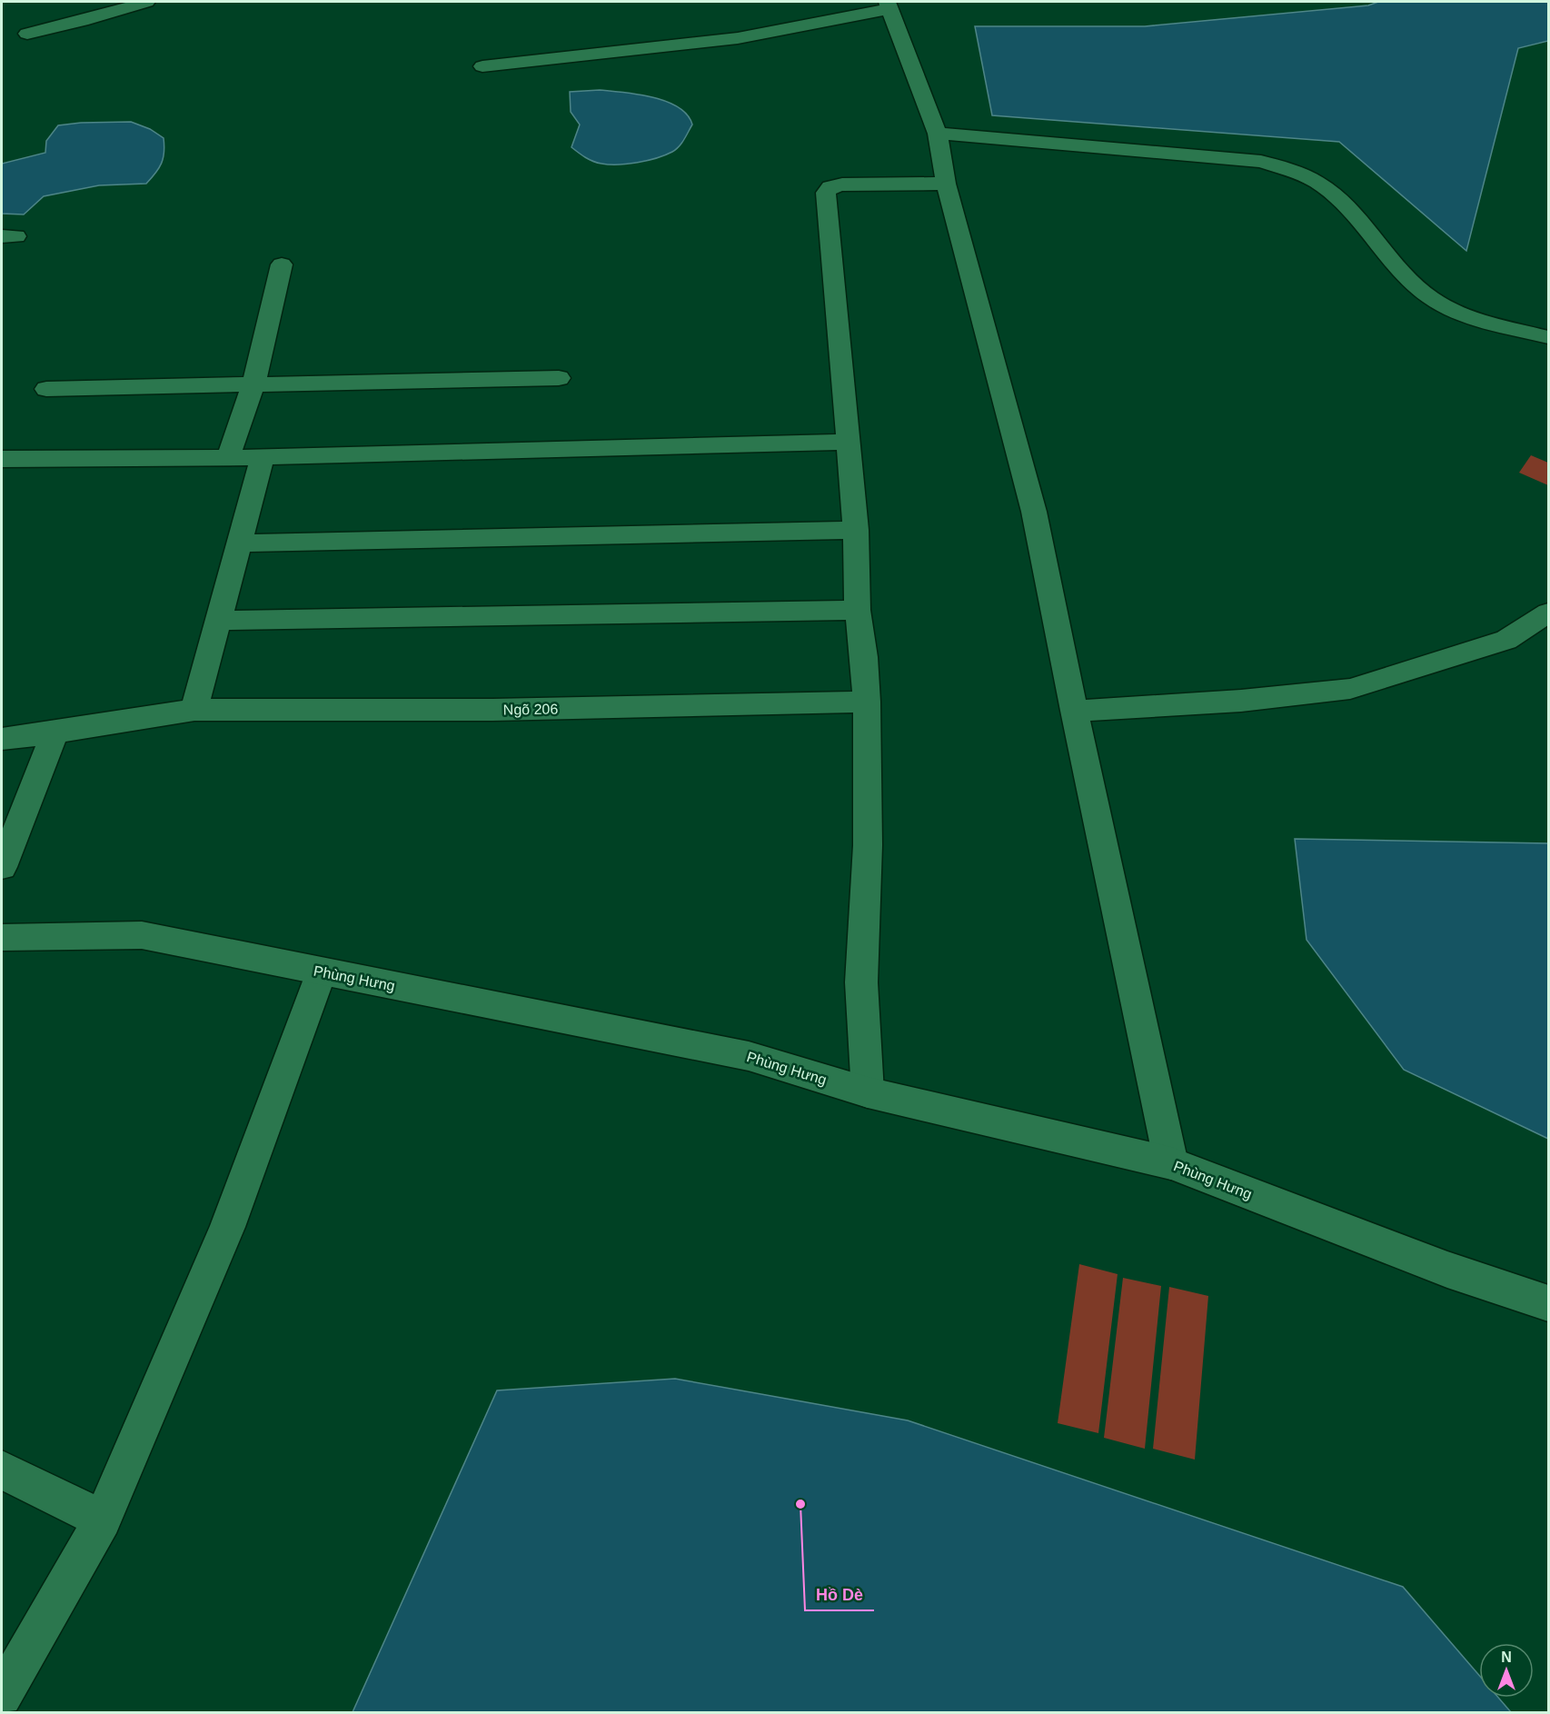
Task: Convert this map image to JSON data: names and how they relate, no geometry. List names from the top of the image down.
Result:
{
  "streets": {
    "street": ["Ngõ 206", "Phùng Hưng"]
  },
  "places": ["Hồ Dè"],
  "north": "top"
}
